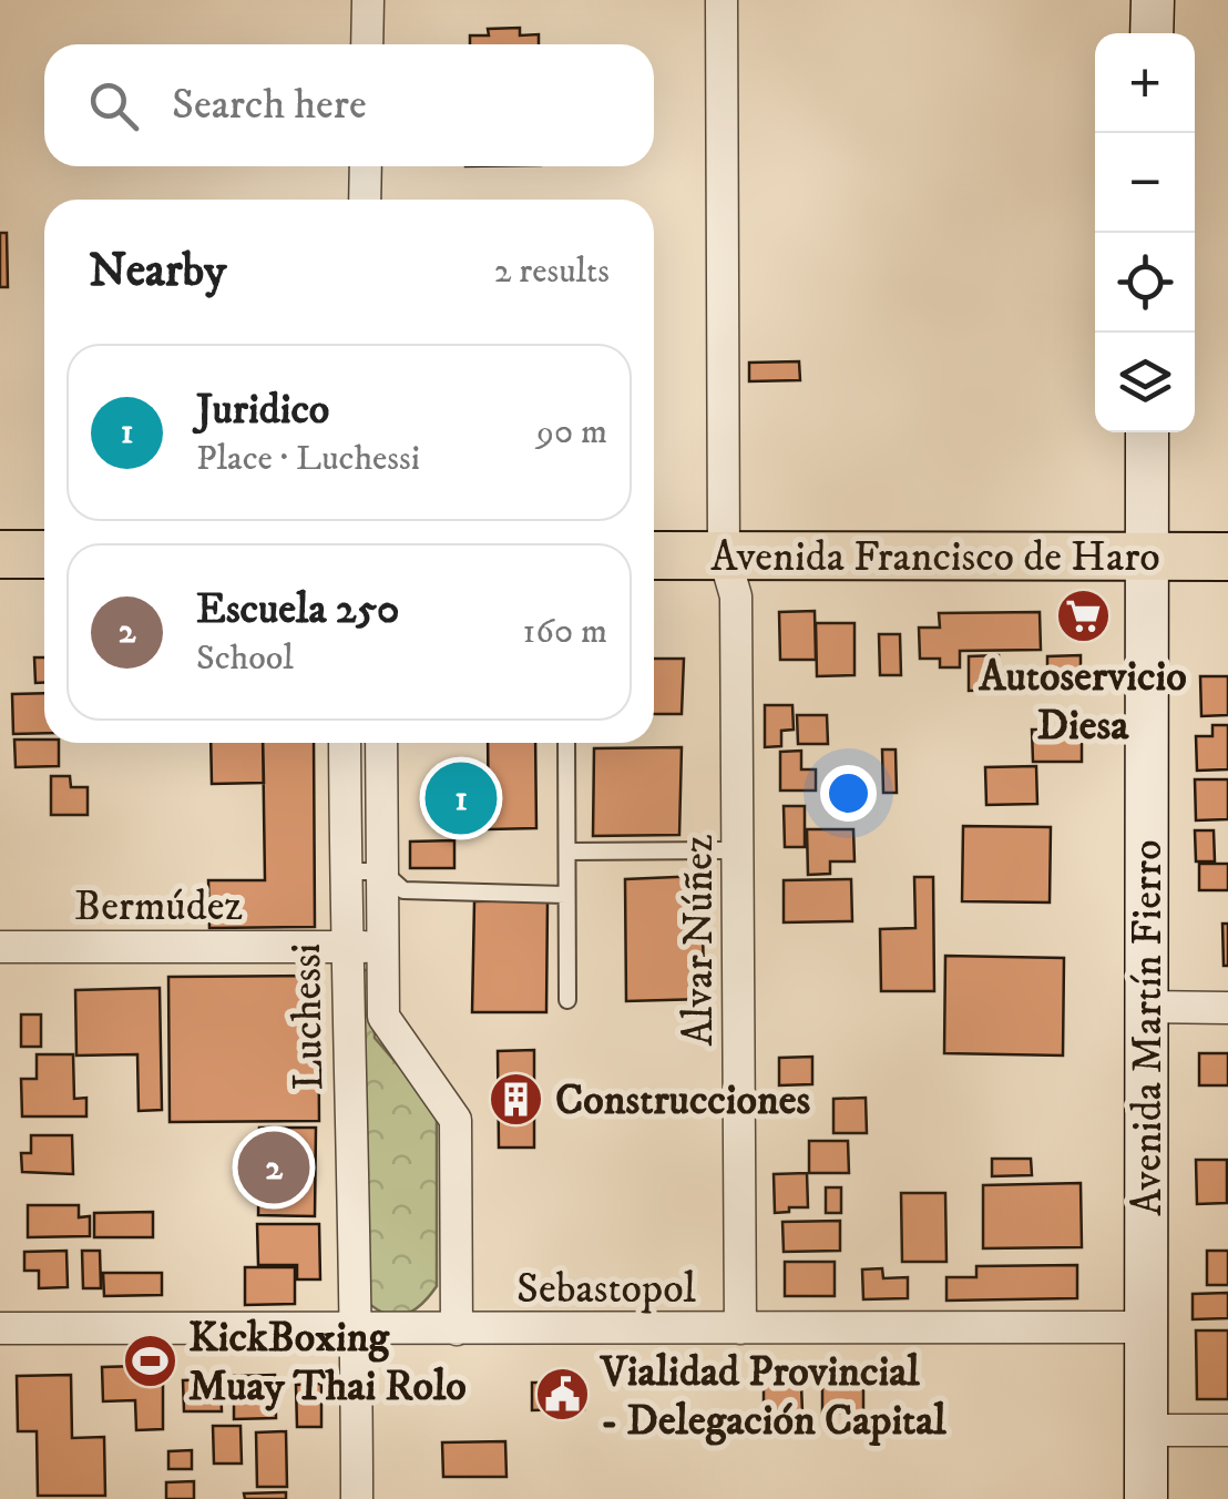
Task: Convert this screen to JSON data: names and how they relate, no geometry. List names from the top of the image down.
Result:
{
  "streets": {
    "main road": ["Avenida Francisco de Haro", "Avenida Martín Fierro"],
    "street": [
      "Bermúdez",
      "Alvar Núñez",
      "Luchessi",
      "Sebastopol"
    ]
  },
  "crossings": [
    ["Avenida Francisco de Haro", "Alvar Núñez"],
    ["Avenida Francisco de Haro", "Avenida Martín Fierro"],
    ["Bermúdez", "Luchessi"],
    ["Alvar Núñez", "Sebastopol"],
    ["Luchessi", "Sebastopol"],
    ["Avenida Martín Fierro", "Sebastopol"]
  ],
  "places": {
    "supermarket": ["Autoservicio Diesa"],
    "building": ["Construcciones"],
    "sports": ["KickBoxing Muay Thai Rolo"],
    "public building": ["Vialidad Provincial - Delegación Capital"]
  },
  "page": {
    "map_buttons": ["+", "−"],
    "search": "Search here",
    "heading": ["Nearby", "2 results"],
    "list": [
      {
        "mark": "1",
        "name": "Juridico",
        "note": "Place · Luchessi",
        "value": "90 m"
      },
      {
        "mark": "2",
        "name": "Escuela 250",
        "note": "School",
        "value": "160 m"
      }
    ],
    "pins": ["1", "2"]
  }
}
